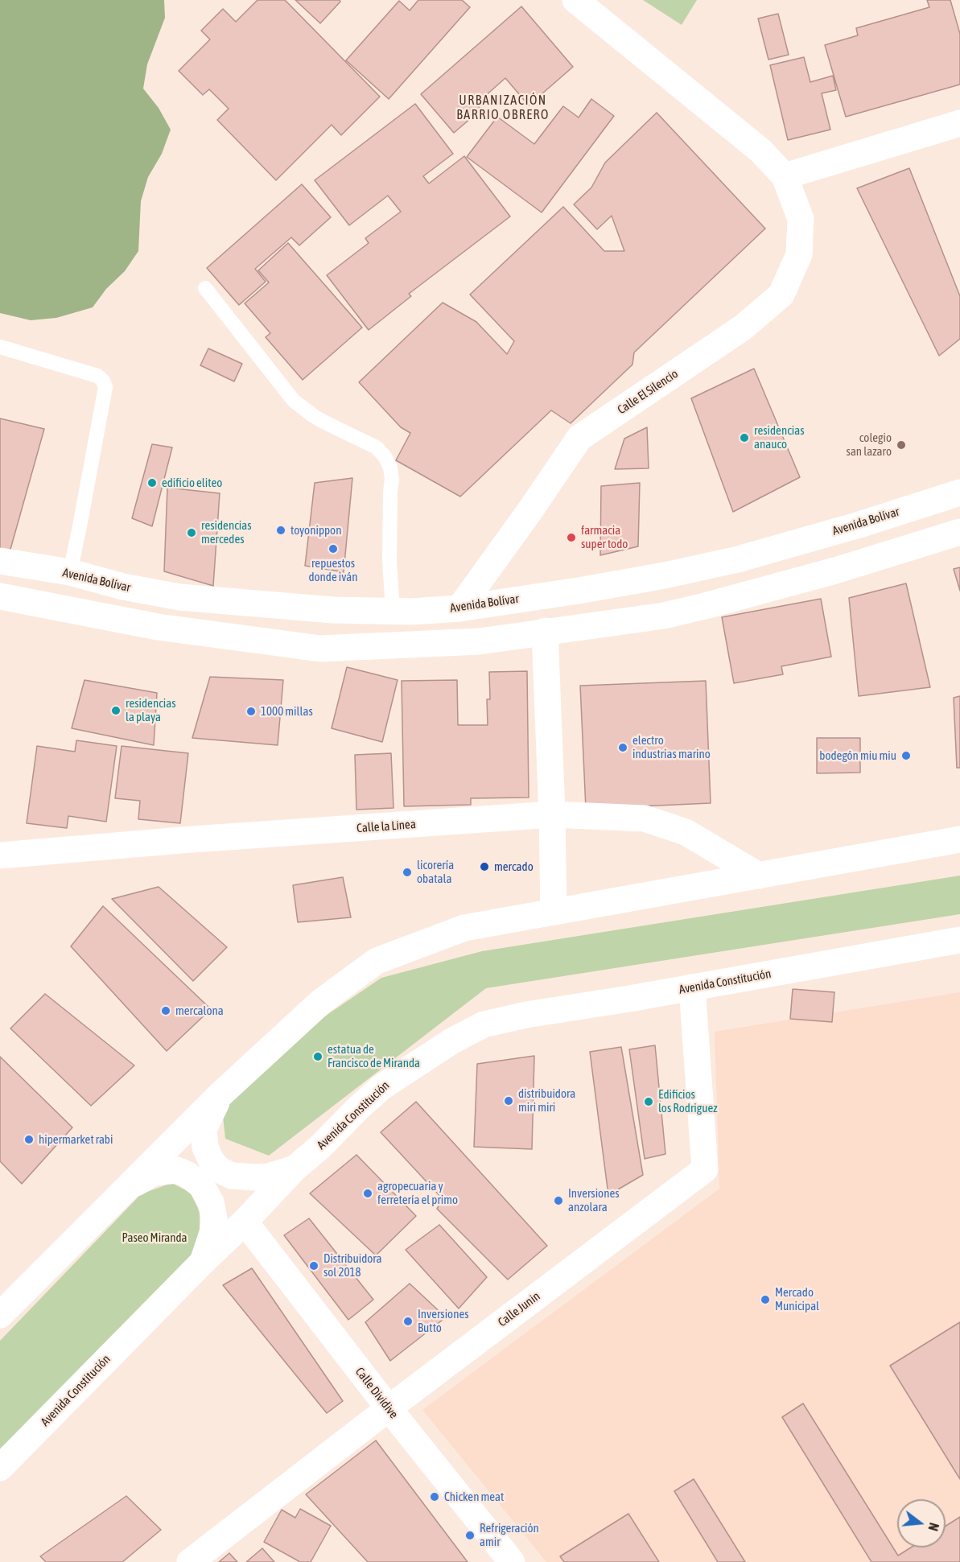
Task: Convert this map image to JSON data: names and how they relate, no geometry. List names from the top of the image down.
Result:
{
  "streets": {
    "street": [
      "Calle El Silencio",
      "Avenida Bolívar",
      "Calle la Linea",
      "Avenida Constitución",
      "Calle Junin",
      "Calle Dividive"
    ]
  },
  "crossings": [
    ["Calle El Silencio", "Avenida Bolívar"],
    ["Avenida Constitución", "Calle Junin"],
    ["Avenida Constitución", "Calle Dividive"],
    ["Calle Junin", "Calle Dividive"]
  ],
  "districts": ["URBANIZACIÓN BARRIO OBRERO"],
  "parks": ["Paseo Miranda"],
  "places": [
    "residencias anauco",
    "colegio san lazaro",
    "edificio eliteo",
    "toyonippon",
    "residencias mercedes",
    "farmacia super todo",
    "repuestos donde iván",
    "residencias la playa",
    "1000 millas",
    "electro industrias marino",
    "bodegón miu miu",
    "mercado",
    "licorería obatala",
    "mercalona",
    "estatua de Francisco de Miranda",
    "distribuidora miri miri",
    "Edificios los Rodriguez",
    "hipermarket rabi",
    "agropecuaria y ferretería el primo",
    "Inversiones anzolara",
    "Distribuidora sol 2018",
    "Mercado Municipal",
    "Inversiones Butto",
    "Chicken meat",
    "Refrigeración amir"
  ],
  "north": "right"
}
